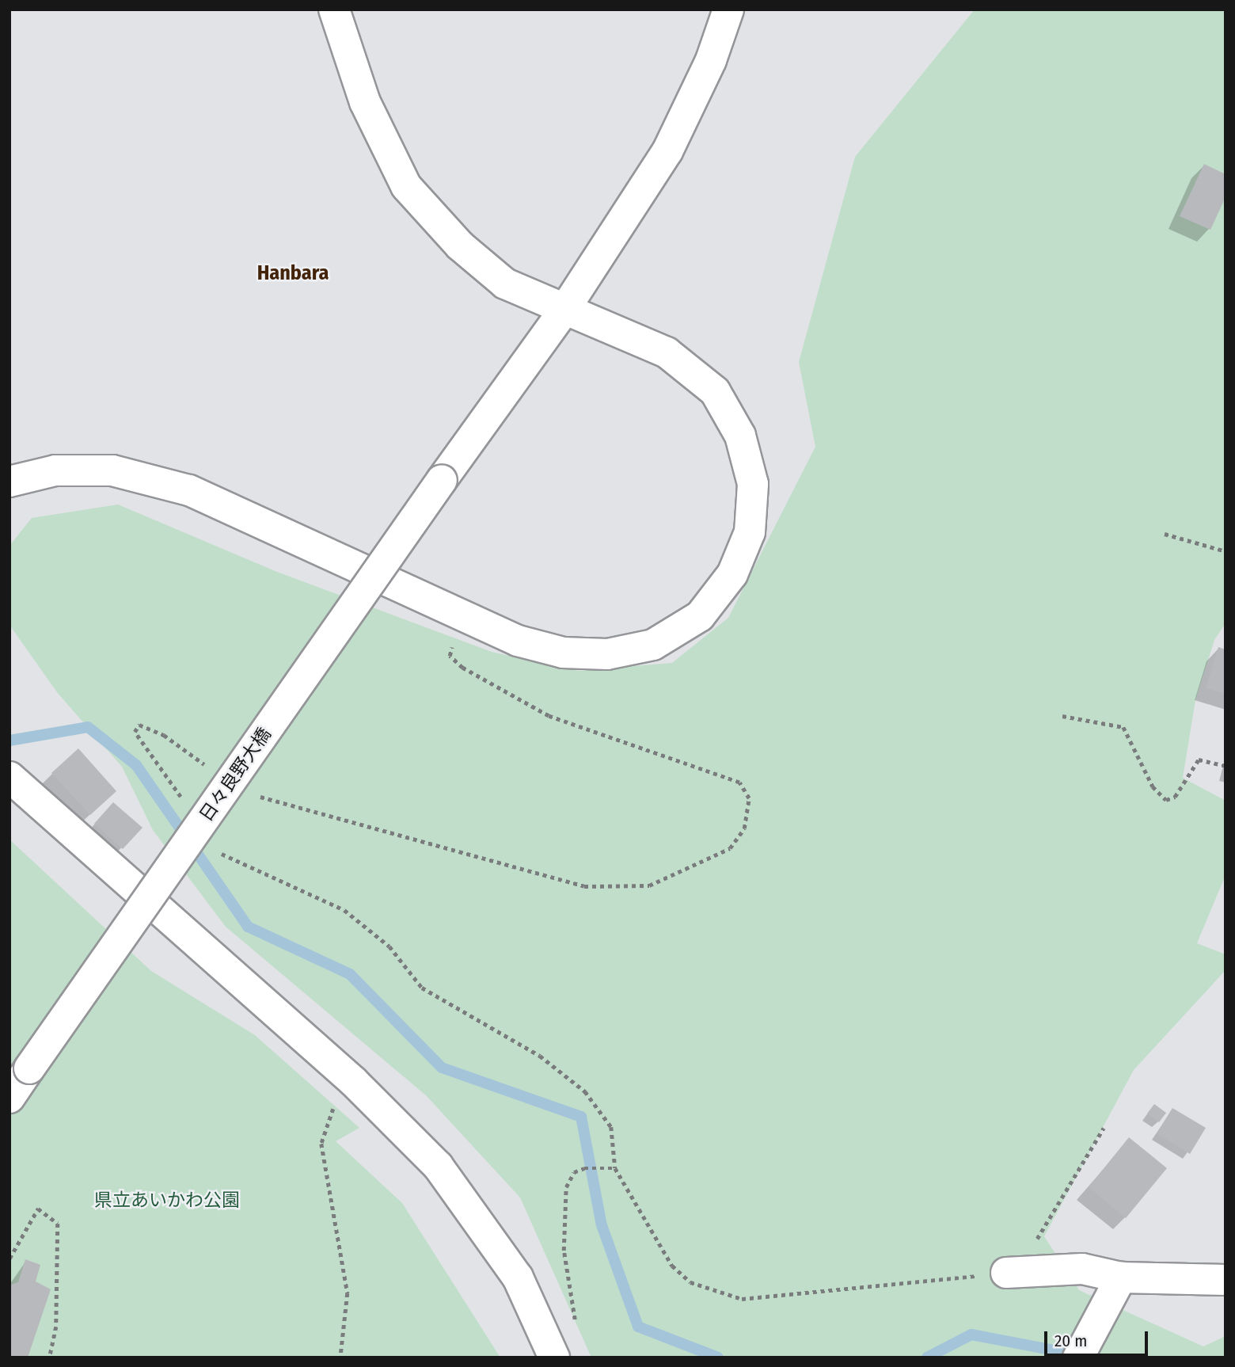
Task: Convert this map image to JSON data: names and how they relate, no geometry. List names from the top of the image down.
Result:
{
  "streets": {
    "street": ["日々良野大橋"]
  },
  "districts": ["Hanbara"],
  "parks": ["県立あいかわ公園"],
  "scale_bar": "20 m"
}
